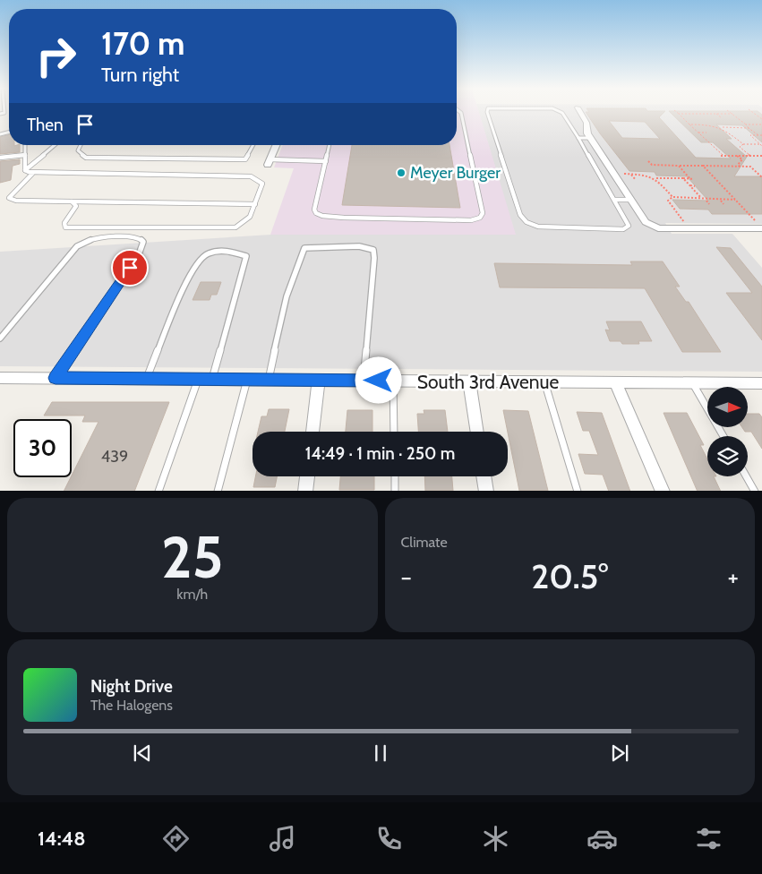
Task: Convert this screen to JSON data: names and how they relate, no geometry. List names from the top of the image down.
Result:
{
  "streets": {
    "street": ["South 3rd Avenue"]
  },
  "places": ["Meyer Burger"],
  "house_numbers": ["439"],
  "north": "right",
  "page": {
    "turn": ["170 m", "Turn right"],
    "then": "Then",
    "limit": "30",
    "trip": "14:49 · 1 min · 250 m",
    "tile": [
      ["25", "km/h"],
      "Climate"
    ],
    "heat": ["−", "20.5°", "+"],
    "song": ["Night Drive", "The Halogens"],
    "tabs": "14:48"
  }
}
